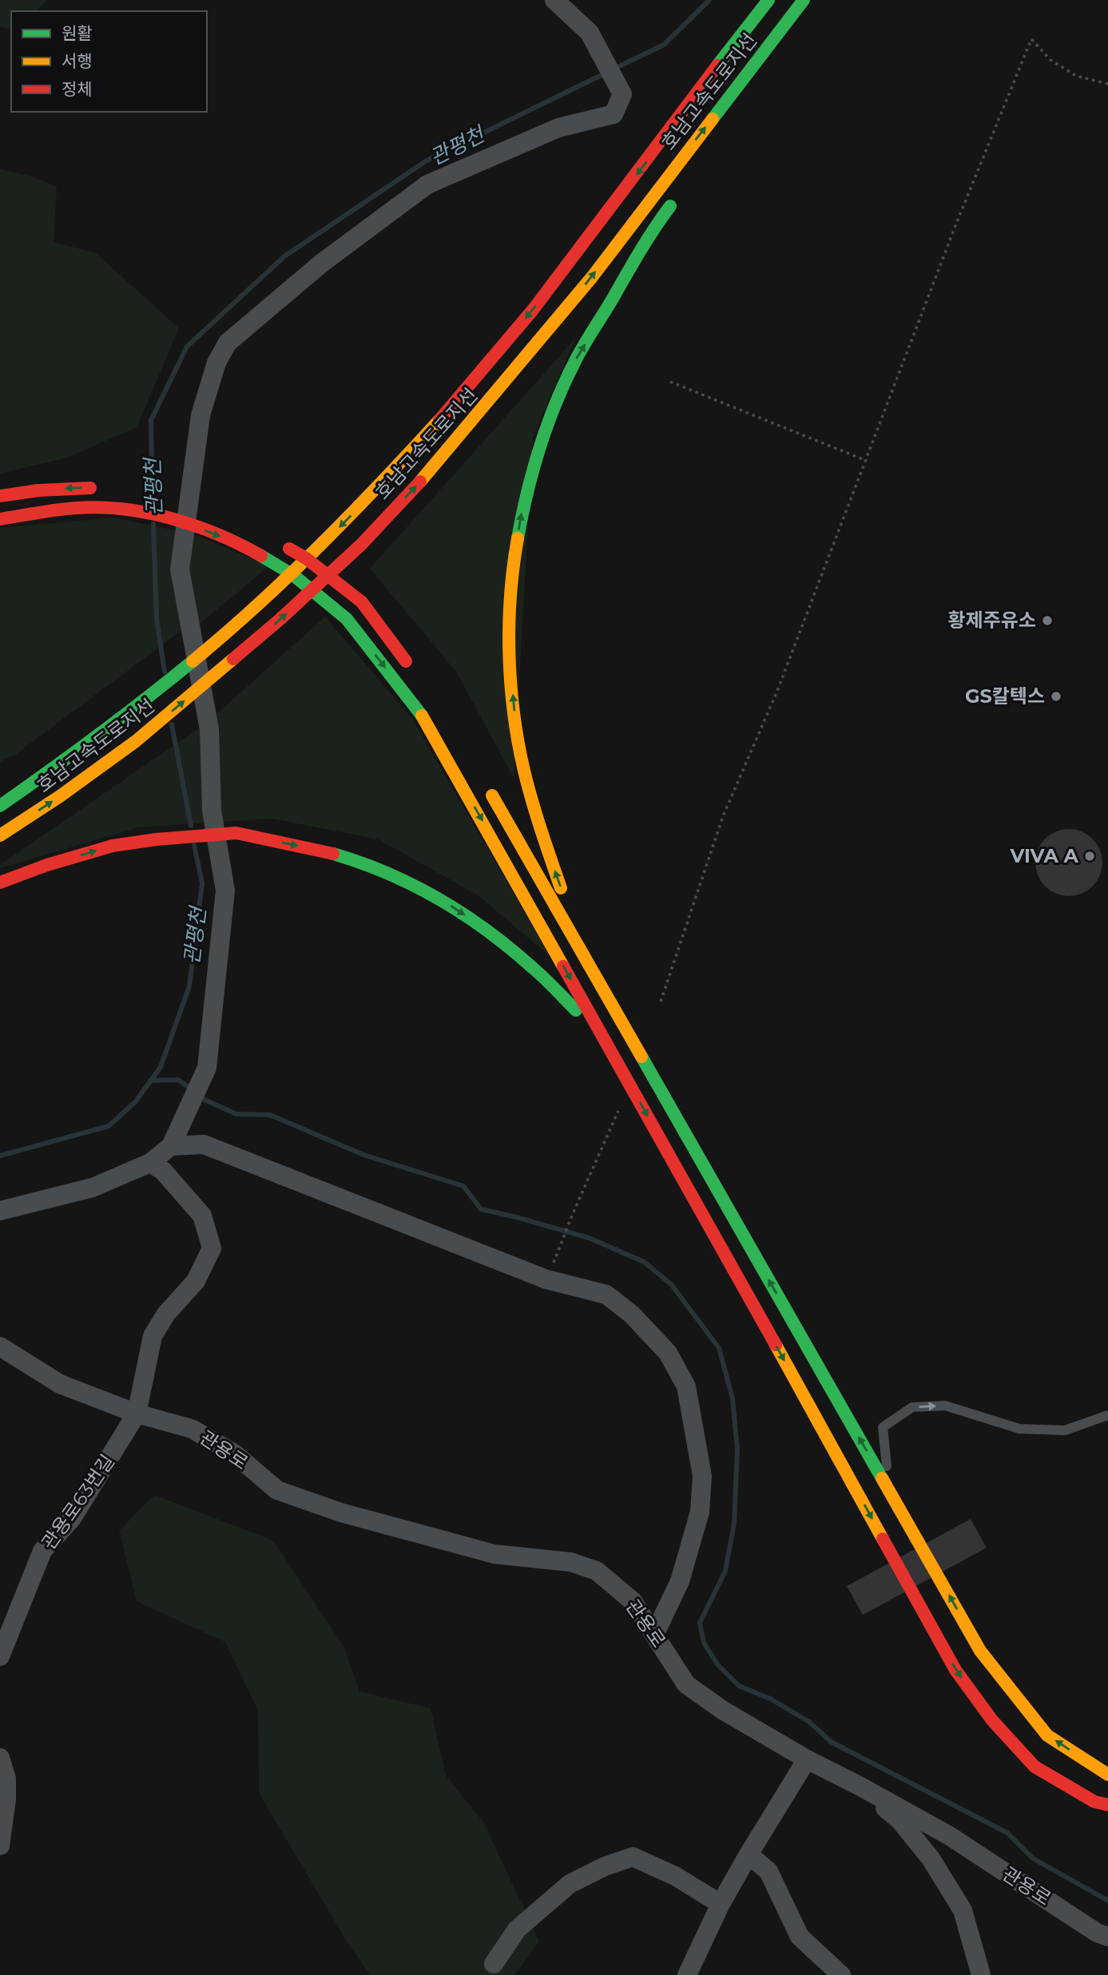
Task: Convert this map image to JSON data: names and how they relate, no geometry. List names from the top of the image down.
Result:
{
  "streets": {
    "highway": ["호남고속도로지선"],
    "street": ["관용로", "관용로63번길"]
  },
  "crossings": [
    ["관용로", "관용로63번길"]
  ],
  "water": ["관평천"],
  "places": ["황제주유소", "GS칼텍스", "VIVA A"],
  "legend": ["원활", "서행", "정체"]
}
